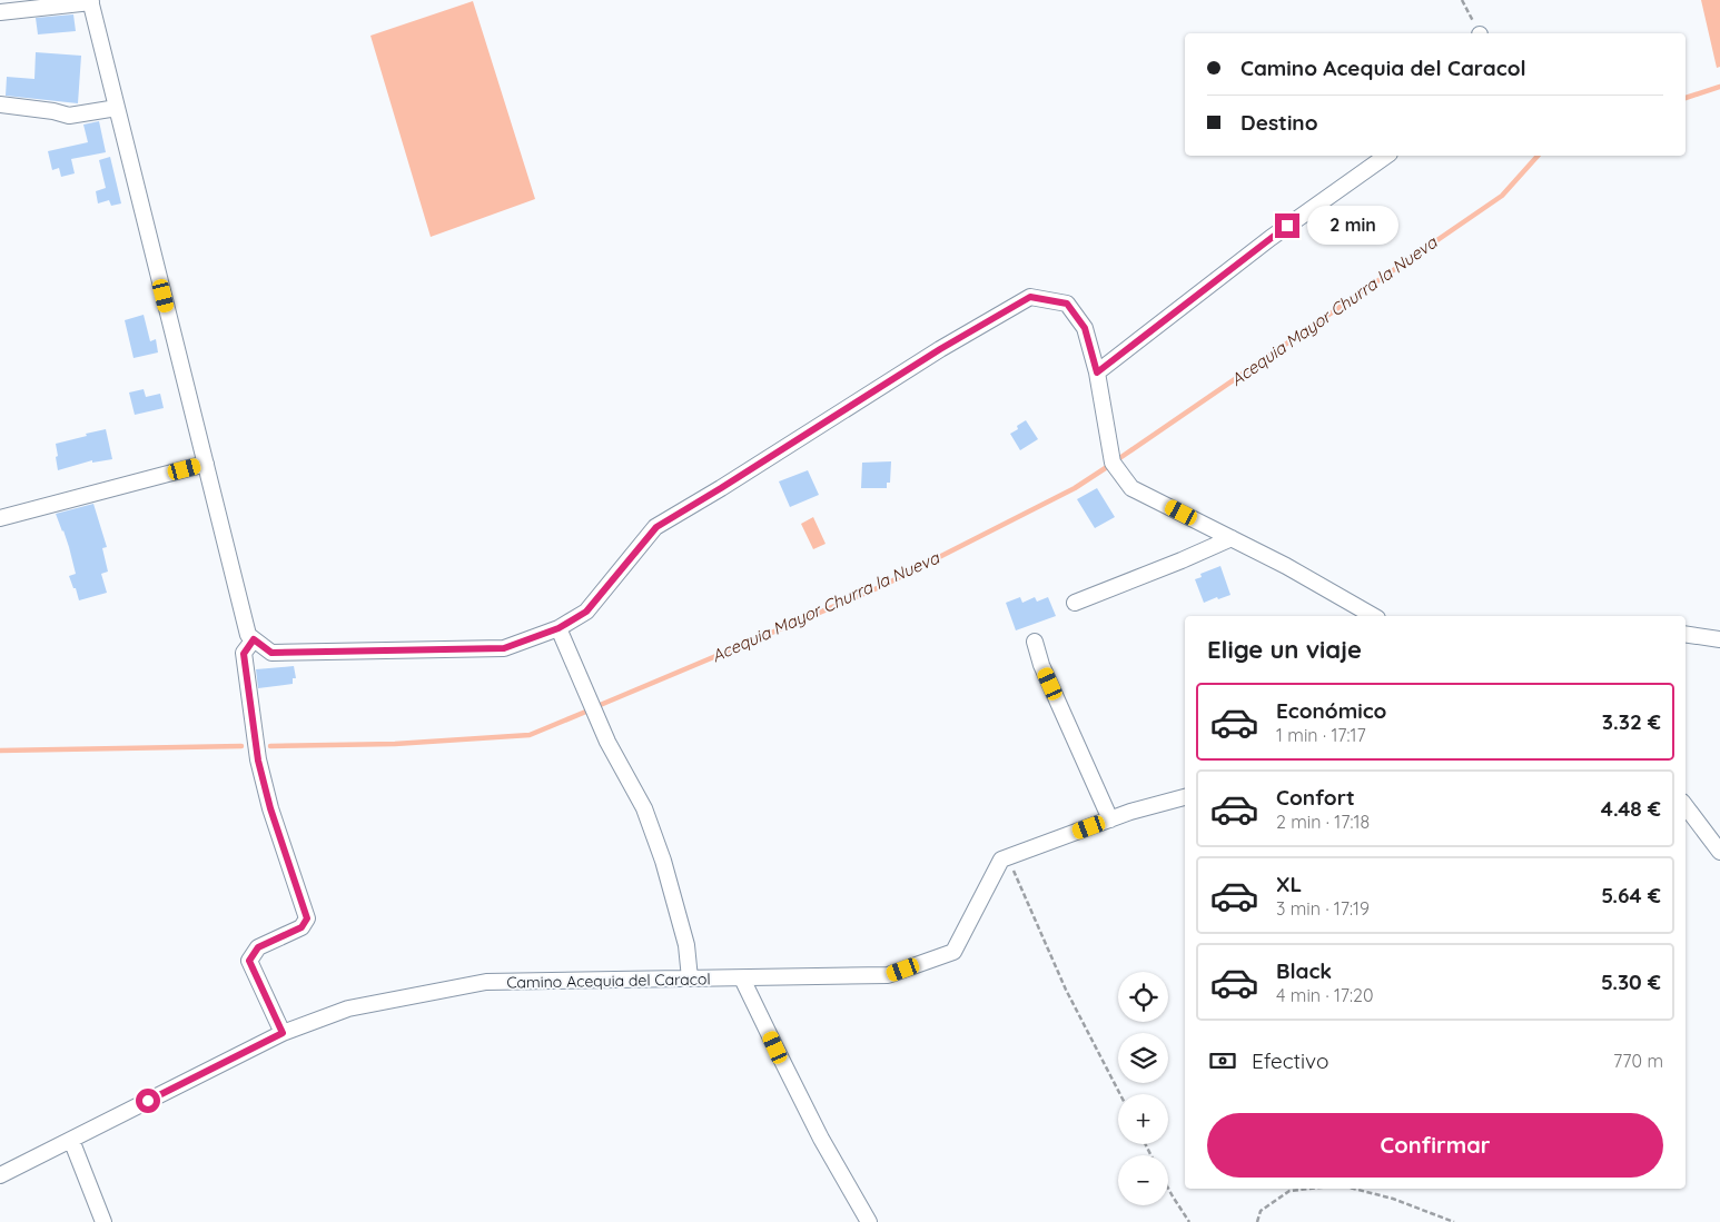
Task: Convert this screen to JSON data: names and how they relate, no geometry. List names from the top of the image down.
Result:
{
  "streets": {
    "street": ["Camino Acequia del Caracol"]
  },
  "water": ["Acequia Mayor Churra la Nueva"],
  "page": {
    "banner": ["Camino Acequia del Caracol", "Destino"],
    "bubble": "2 min",
    "heading": "Elige un viaje",
    "list": [
      {
        "name": "Económico",
        "note": "1 min · 17:17",
        "value": "3.32 €"
      },
      {
        "name": "Confort",
        "note": "2 min · 17:18",
        "value": "4.48 €"
      },
      {
        "name": "XL",
        "note": "3 min · 17:19",
        "value": "5.64 €"
      },
      {
        "name": "Black",
        "note": "4 min · 17:20",
        "value": "5.30 €"
      }
    ],
    "map_buttons": ["+", "−"],
    "pay": ["Efectivo", "770 m"],
    "buttons": "Confirmar"
  }
}
